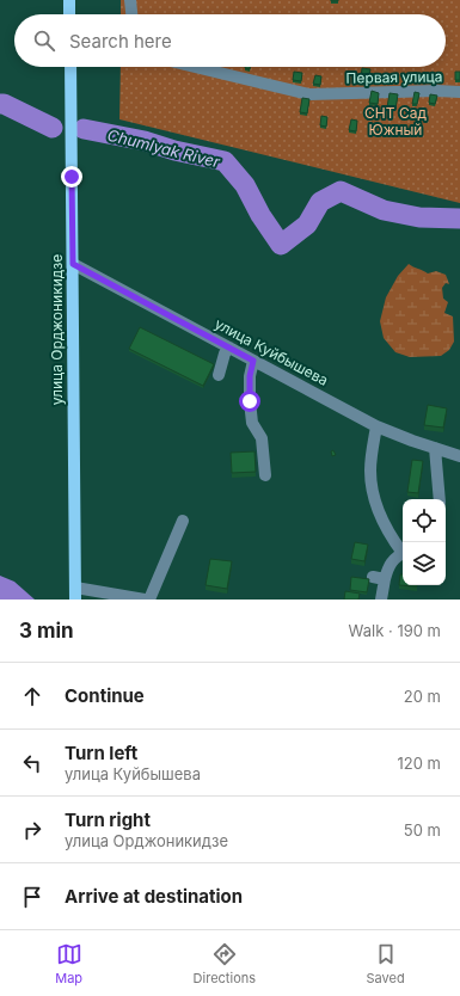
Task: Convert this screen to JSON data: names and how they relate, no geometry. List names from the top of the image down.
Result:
{
  "streets": {
    "main road": ["улица Орджоникидзе"],
    "street": ["Первая улица", "улица Куйбышева"]
  },
  "crossings": [
    ["улица Орджоникидзе", "улица Куйбышева"]
  ],
  "water": ["Chumlyak River"],
  "parks": ["СНТ Сад Южный"],
  "page": {
    "search": "Search here",
    "heading": ["3 min", "Walk · 190 m"],
    "list": [
      ["Continue", "20 m"],
      ["Turn left", "улица Куйбышева", "120 m"],
      ["Turn right", "улица Орджоникидзе", "50 m"],
      "Arrive at destination"
    ],
    "nav": ["Map", "Directions", "Saved"]
  }
}
